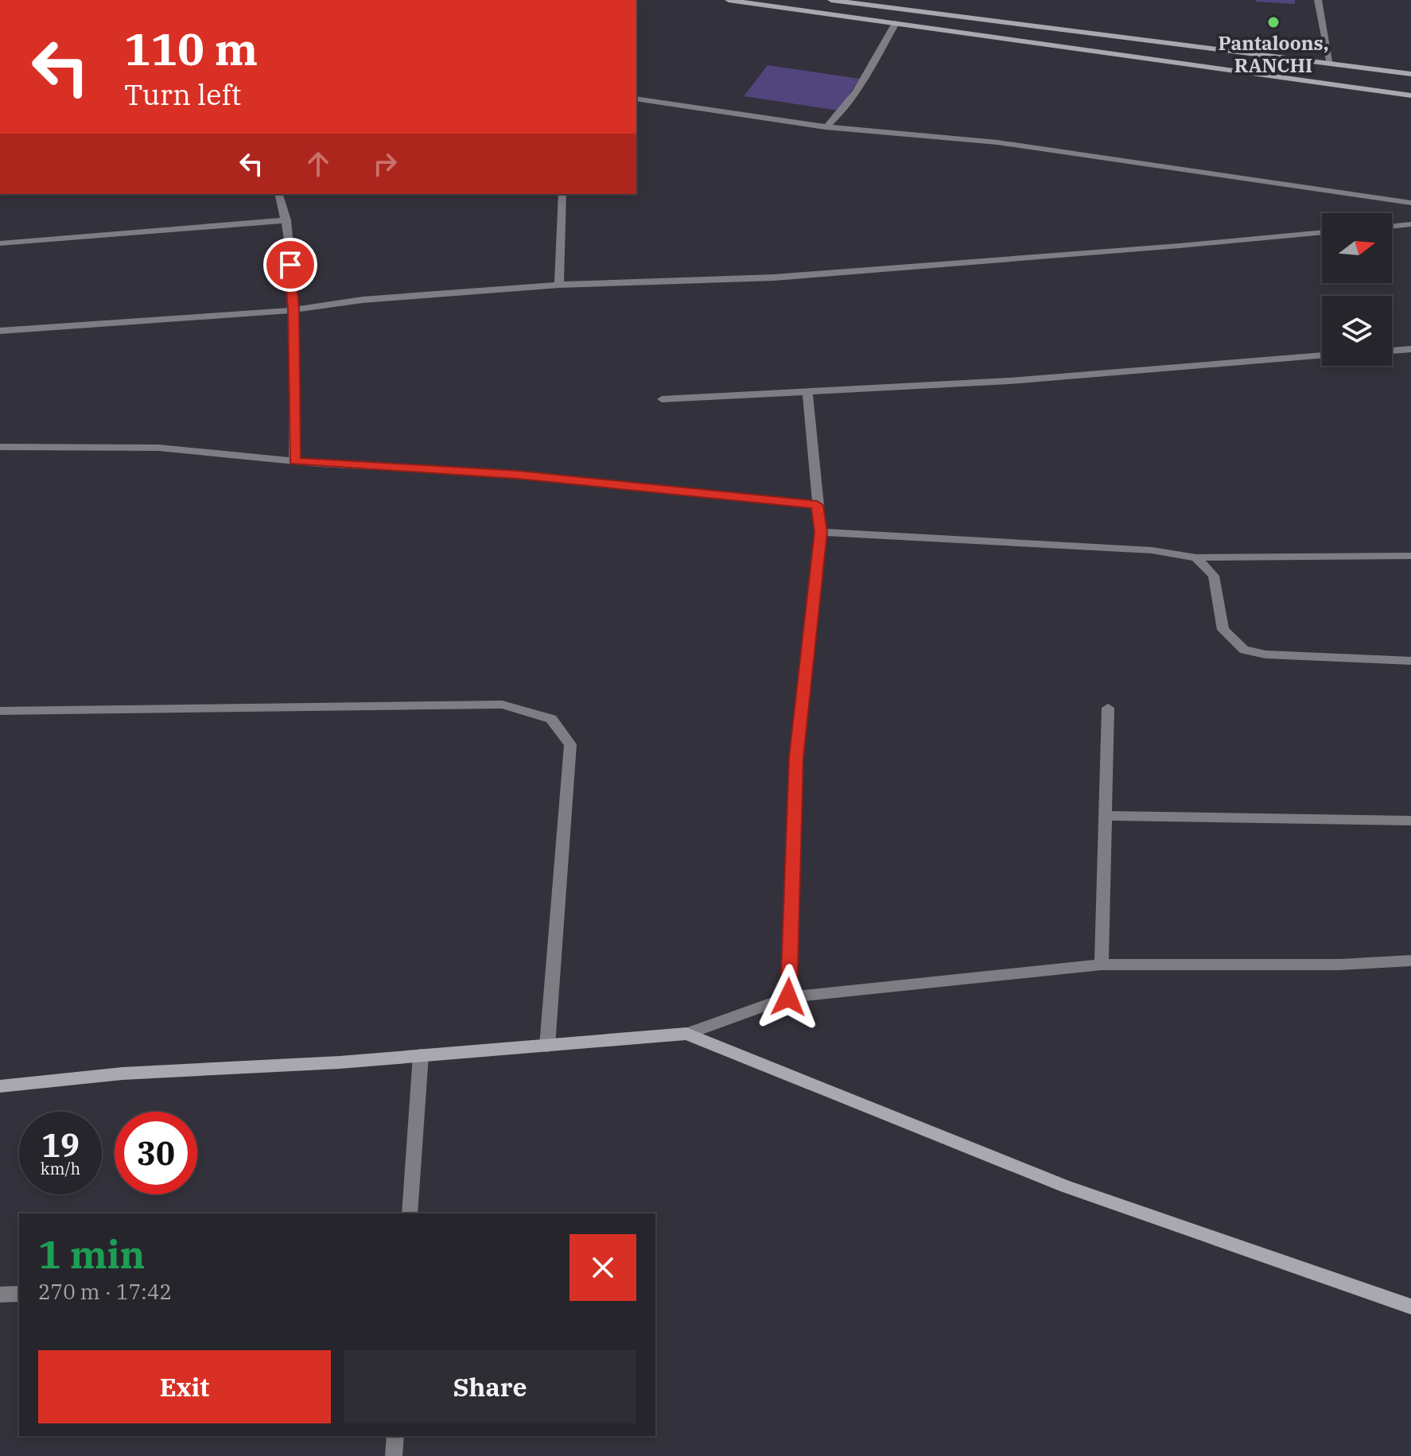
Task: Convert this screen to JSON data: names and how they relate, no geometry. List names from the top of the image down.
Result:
{
  "places": ["Pantaloons, RANCHI"],
  "north": "right",
  "page": {
    "turn": ["110 m", "Turn left"],
    "speed": "19 km/h",
    "limit": "30",
    "heading": ["1 min", "270 m · 17:42"],
    "buttons": ["Exit", "Share"]
  }
}
